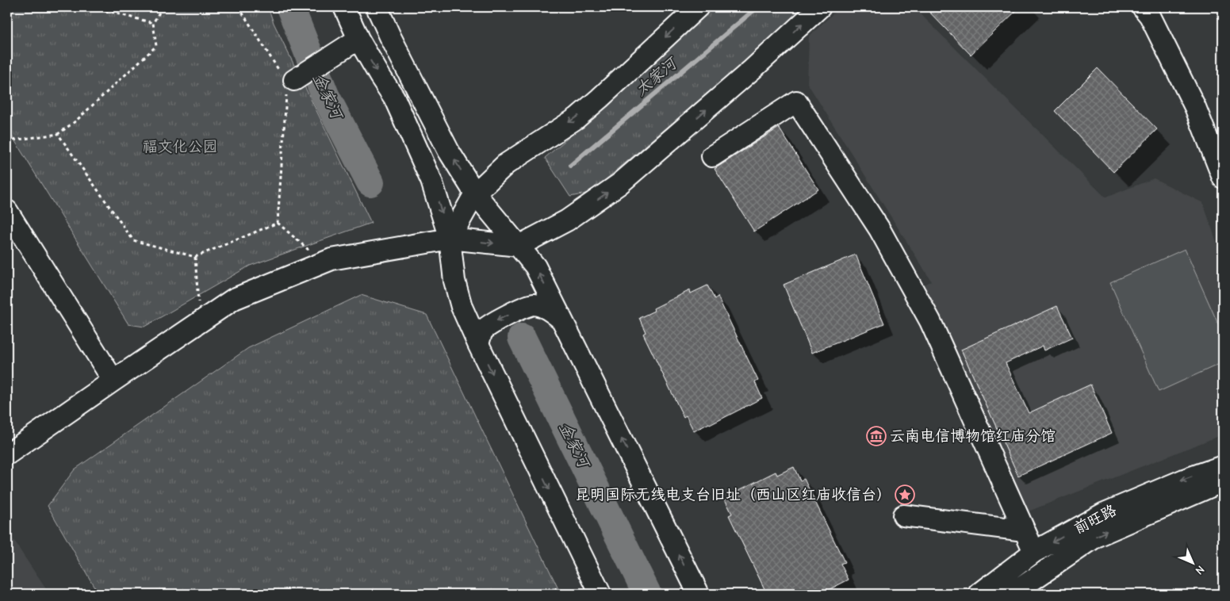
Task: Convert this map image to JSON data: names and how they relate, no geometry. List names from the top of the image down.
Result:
{
  "streets": {
    "street": ["前旺路"]
  },
  "water": ["太家河", "金家河"],
  "parks": ["福文化公园"],
  "places": {
    "museum": ["云南电信博物馆红庙分馆"],
    "place": ["昆明国际无线电支台旧址（西山区红庙收信台）"]
  },
  "north": "bottom right"
}
